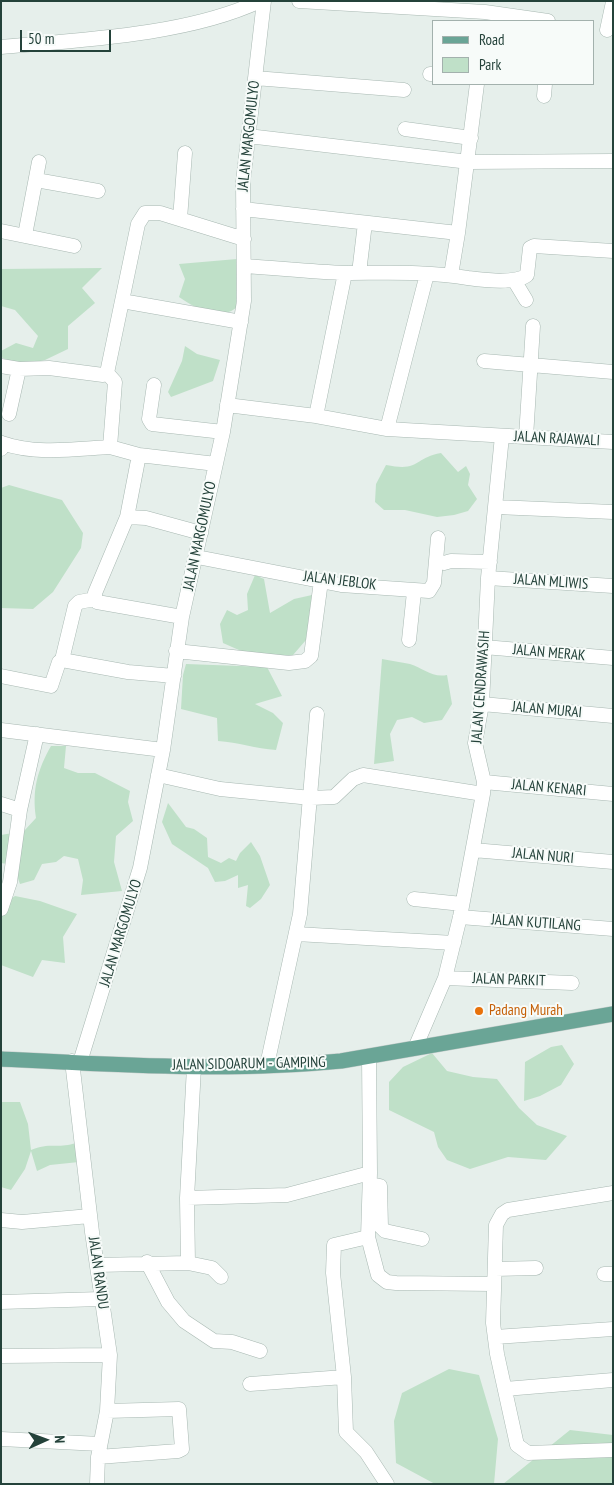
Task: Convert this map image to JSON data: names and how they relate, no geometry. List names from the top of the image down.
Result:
{
  "streets": {
    "main road": ["JALAN SIDOARUM - GAMPING"],
    "street": [
      "JALAN MARGOMULYO",
      "JALAN RAJAWALI",
      "JALAN JEBLOK",
      "JALAN MLIWIS",
      "JALAN MERAK",
      "JALAN CENDRAWASIH",
      "JALAN MURAI",
      "JALAN KENARI",
      "JALAN NURI",
      "JALAN KUTILANG",
      "JALAN PARKIT",
      "JALAN RANDU"
    ]
  },
  "crossings": [
    ["JALAN MARGOMULYO", "JALAN RAJAWALI"],
    ["JALAN MARGOMULYO", "JALAN JEBLOK"],
    ["JALAN MARGOMULYO", "JALAN KENARI"],
    ["JALAN MARGOMULYO", "JALAN SIDOARUM - GAMPING"],
    ["JALAN MARGOMULYO", "JALAN RANDU"],
    ["JALAN RAJAWALI", "JALAN CENDRAWASIH"],
    ["JALAN MLIWIS", "JALAN CENDRAWASIH"],
    ["JALAN MERAK", "JALAN CENDRAWASIH"],
    ["JALAN CENDRAWASIH", "JALAN MURAI"],
    ["JALAN CENDRAWASIH", "JALAN KENARI"],
    ["JALAN CENDRAWASIH", "JALAN NURI"],
    ["JALAN CENDRAWASIH", "JALAN KUTILANG"],
    ["JALAN CENDRAWASIH", "JALAN PARKIT"],
    ["JALAN CENDRAWASIH", "JALAN SIDOARUM - GAMPING"],
    ["JALAN SIDOARUM - GAMPING", "JALAN RANDU"]
  ],
  "places": ["Padang Murah"],
  "legend": ["Road", "Park"],
  "scale_bar": "50 m",
  "north": "right"
}
